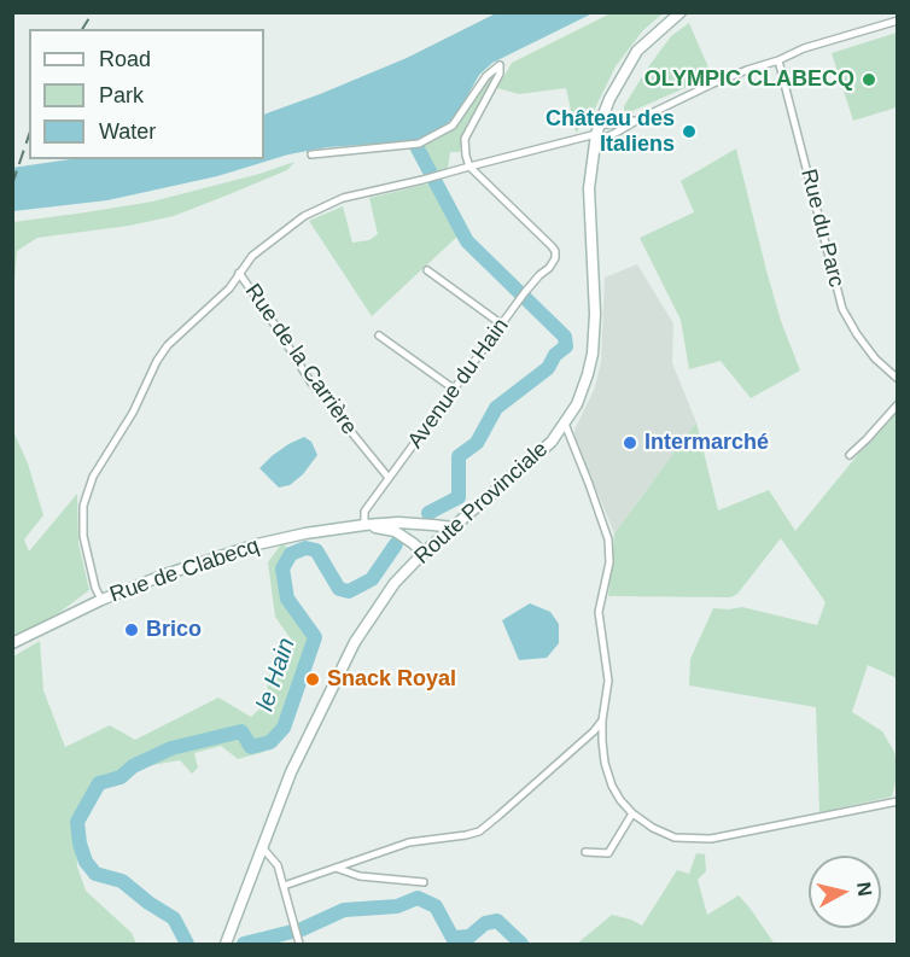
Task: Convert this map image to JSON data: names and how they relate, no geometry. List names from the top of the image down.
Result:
{
  "streets": {
    "main road": ["Route Provinciale", "Rue de Clabecq"],
    "street": ["Rue du Parc", "Rue de la Carrière", "Avenue du Hain"]
  },
  "crossings": [
    ["Rue de la Carrière", "Avenue du Hain"],
    ["Avenue du Hain", "Rue de Clabecq"],
    ["Route Provinciale", "Rue de Clabecq"]
  ],
  "water": ["le Hain"],
  "places": [
    "OLYMPIC CLABECQ",
    "Château des Italiens",
    "Intermarché",
    "Brico",
    "Snack Royal"
  ],
  "legend": ["Road", "Park", "Water"],
  "north": "right"
}
